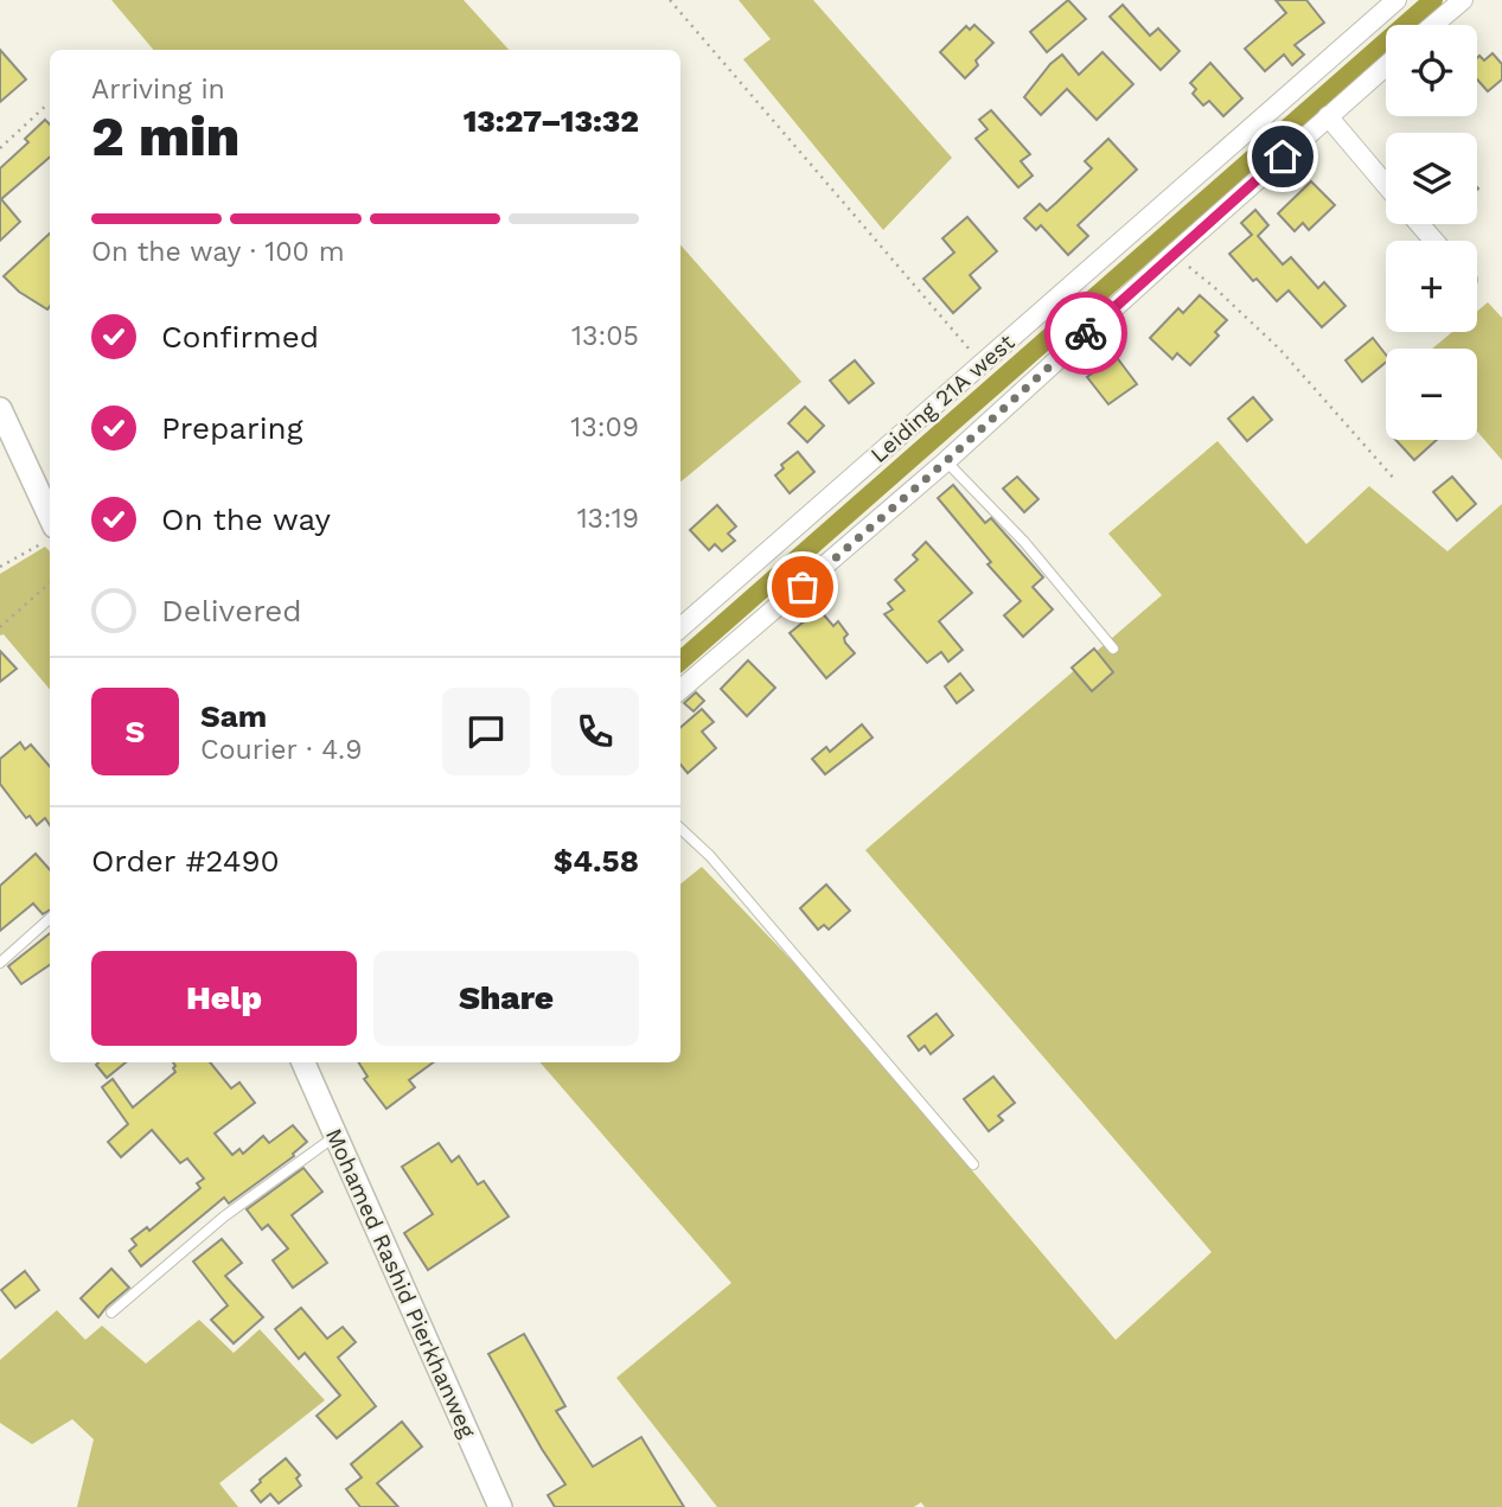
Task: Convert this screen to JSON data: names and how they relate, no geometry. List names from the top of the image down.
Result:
{
  "streets": {
    "street": ["Leiding 21A west", "Mohamed Rashid Pierkhanweg"]
  },
  "page": {
    "map_buttons": ["+", "−"],
    "heading": ["2 min", "Arriving in", "13:27–13:32"],
    "panel": [
      "Sam",
      "Courier · 4.9",
      "Order #2490",
      "$4.58"
    ],
    "bar": "On the way · 100 m",
    "list": [
      ["Confirmed", "13:05"],
      ["Preparing", "13:09"],
      ["On the way", "13:19"],
      "Delivered"
    ],
    "round": "S",
    "buttons": ["Help", "Share"]
  }
}
